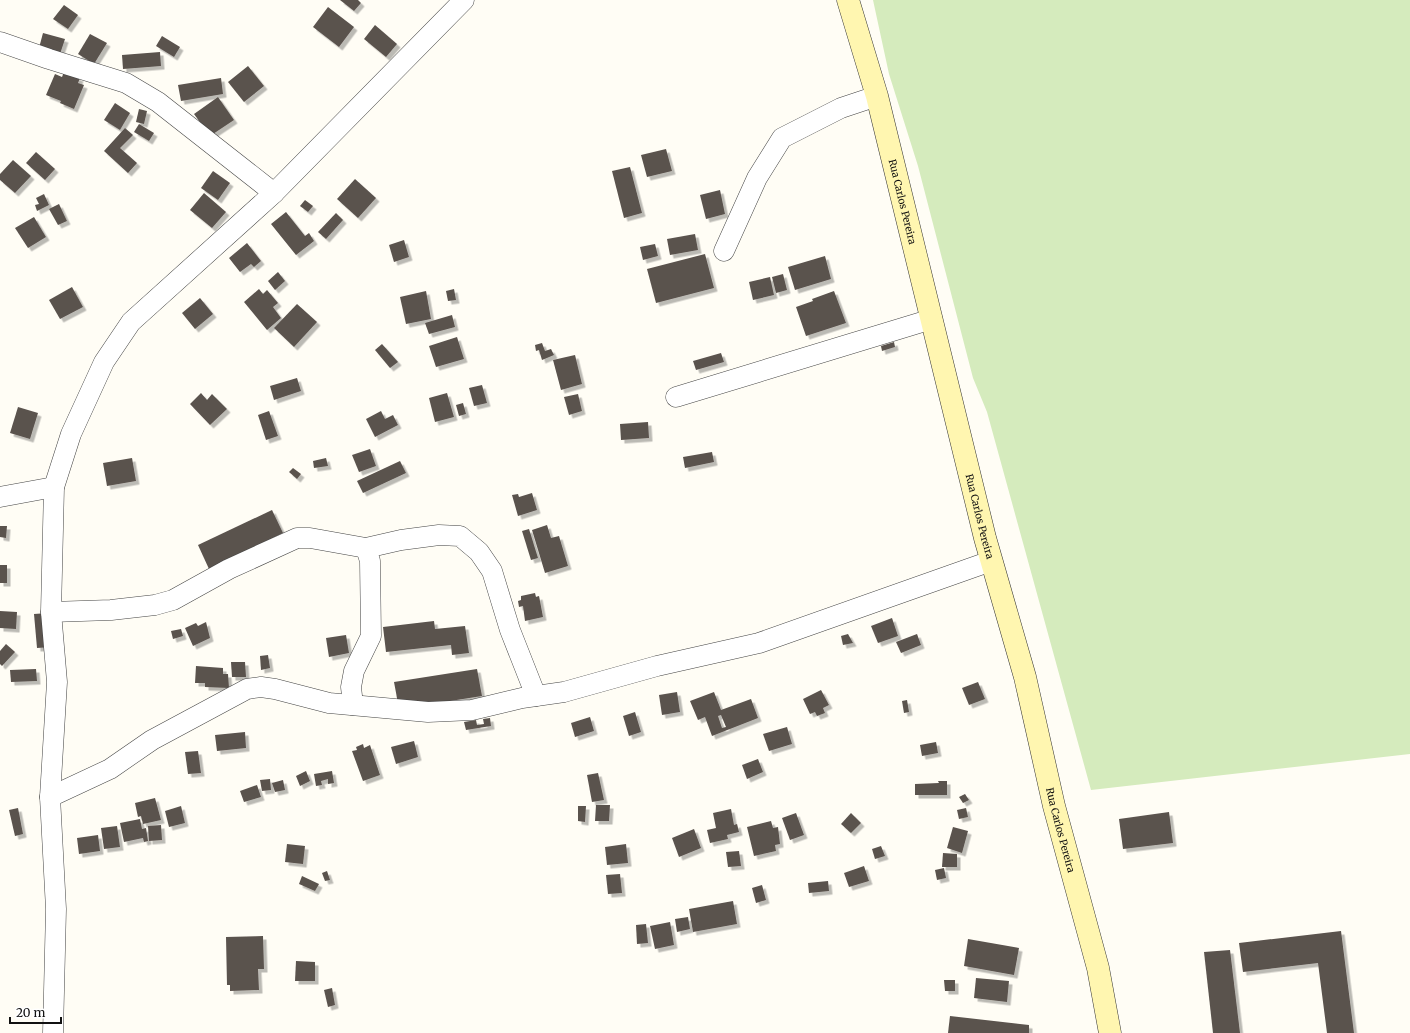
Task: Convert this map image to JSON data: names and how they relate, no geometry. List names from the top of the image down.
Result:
{
  "streets": {
    "main road": ["Rua Carlos Pereira"]
  },
  "scale_bar": "20 m"
}
